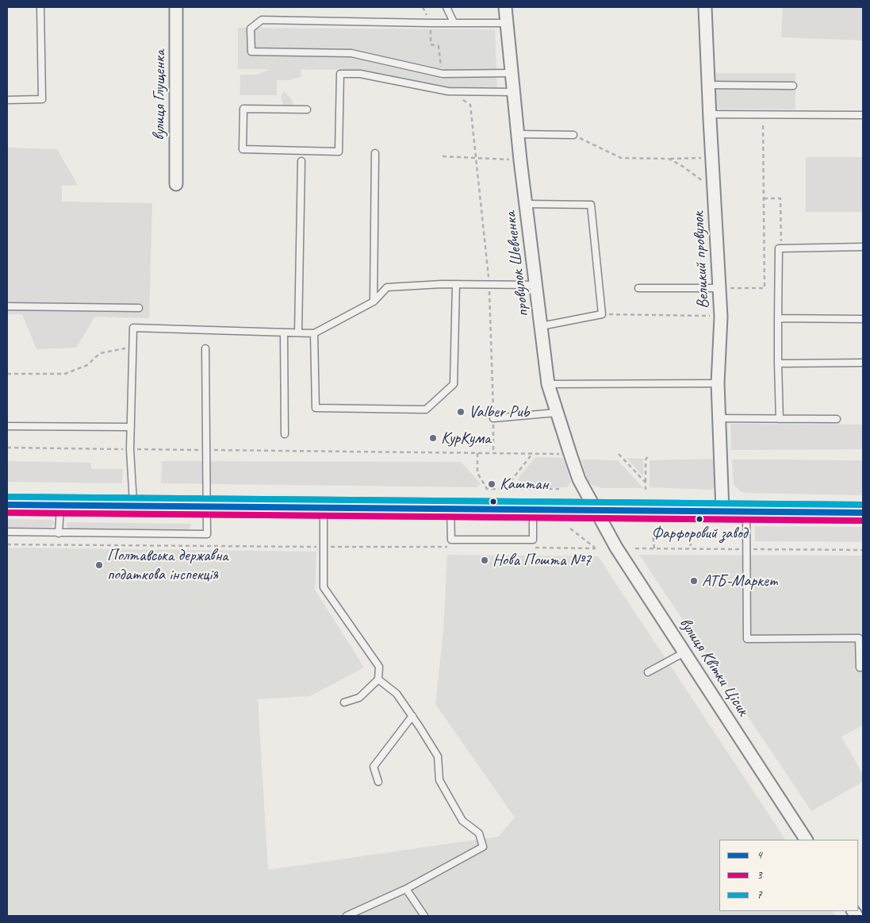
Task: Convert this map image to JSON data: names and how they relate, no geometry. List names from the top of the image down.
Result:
{
  "streets": {
    "street": [
      "вулиця Глущенка",
      "Великий провулок",
      "провулок Шевченка",
      "вулиця Квітки Цісик"
    ]
  },
  "crossings": [
    ["провулок Шевченка", "вулиця Квітки Цісик"]
  ],
  "places": [
    "Valber Pub",
    "КурКума",
    "Каштан",
    "Фарфоровий завод",
    "Нова Пошта №7",
    "Полтавська державна податкова інспекція",
    "АТБ-Маркет"
  ],
  "lines": ["transit line 7", "transit line 4", "transit line 3"],
  "legend": ["4", "3", "7"]
}
